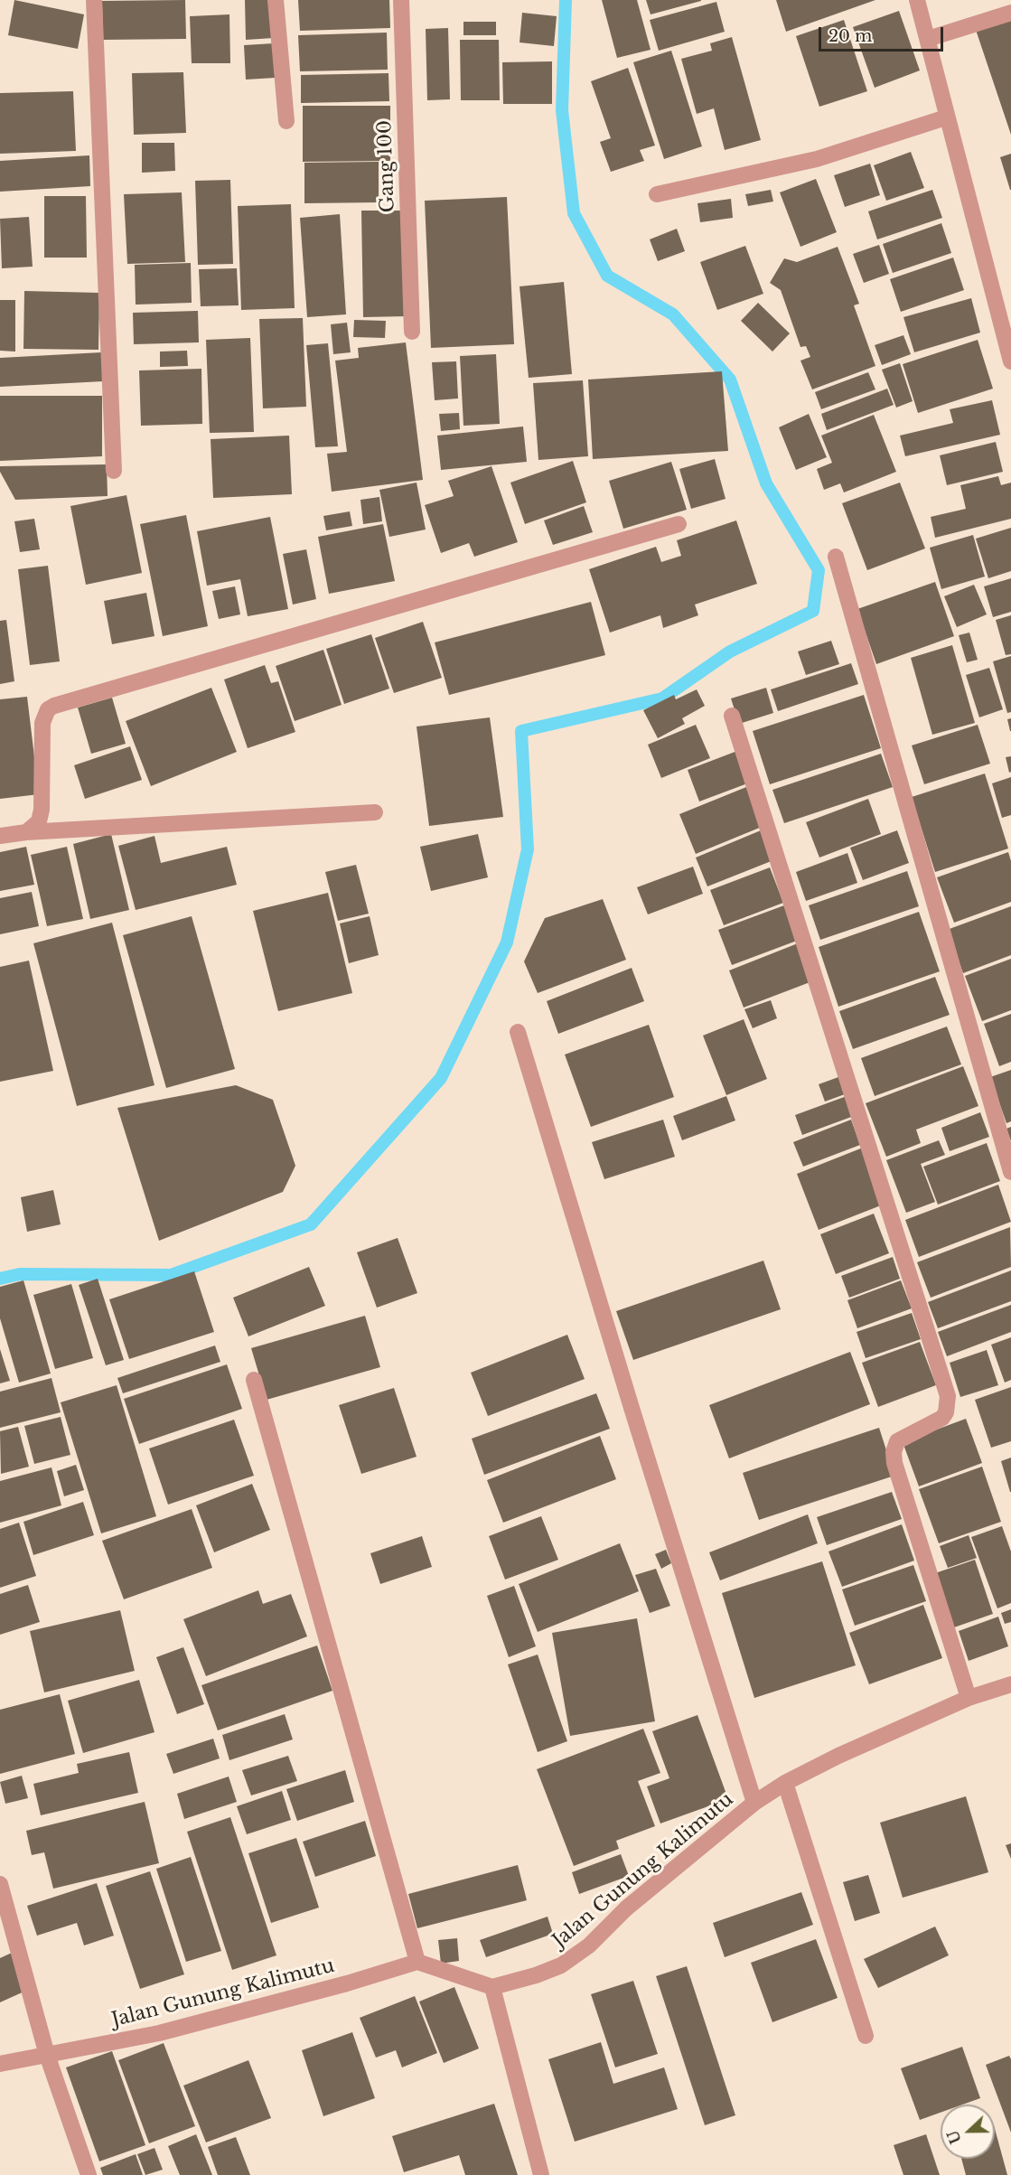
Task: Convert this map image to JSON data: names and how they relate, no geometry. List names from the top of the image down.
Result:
{
  "streets": {
    "street": ["Gang 100", "Jalan Gunung Kalimutu"]
  },
  "scale_bar": "20 m",
  "north": "left"
}
